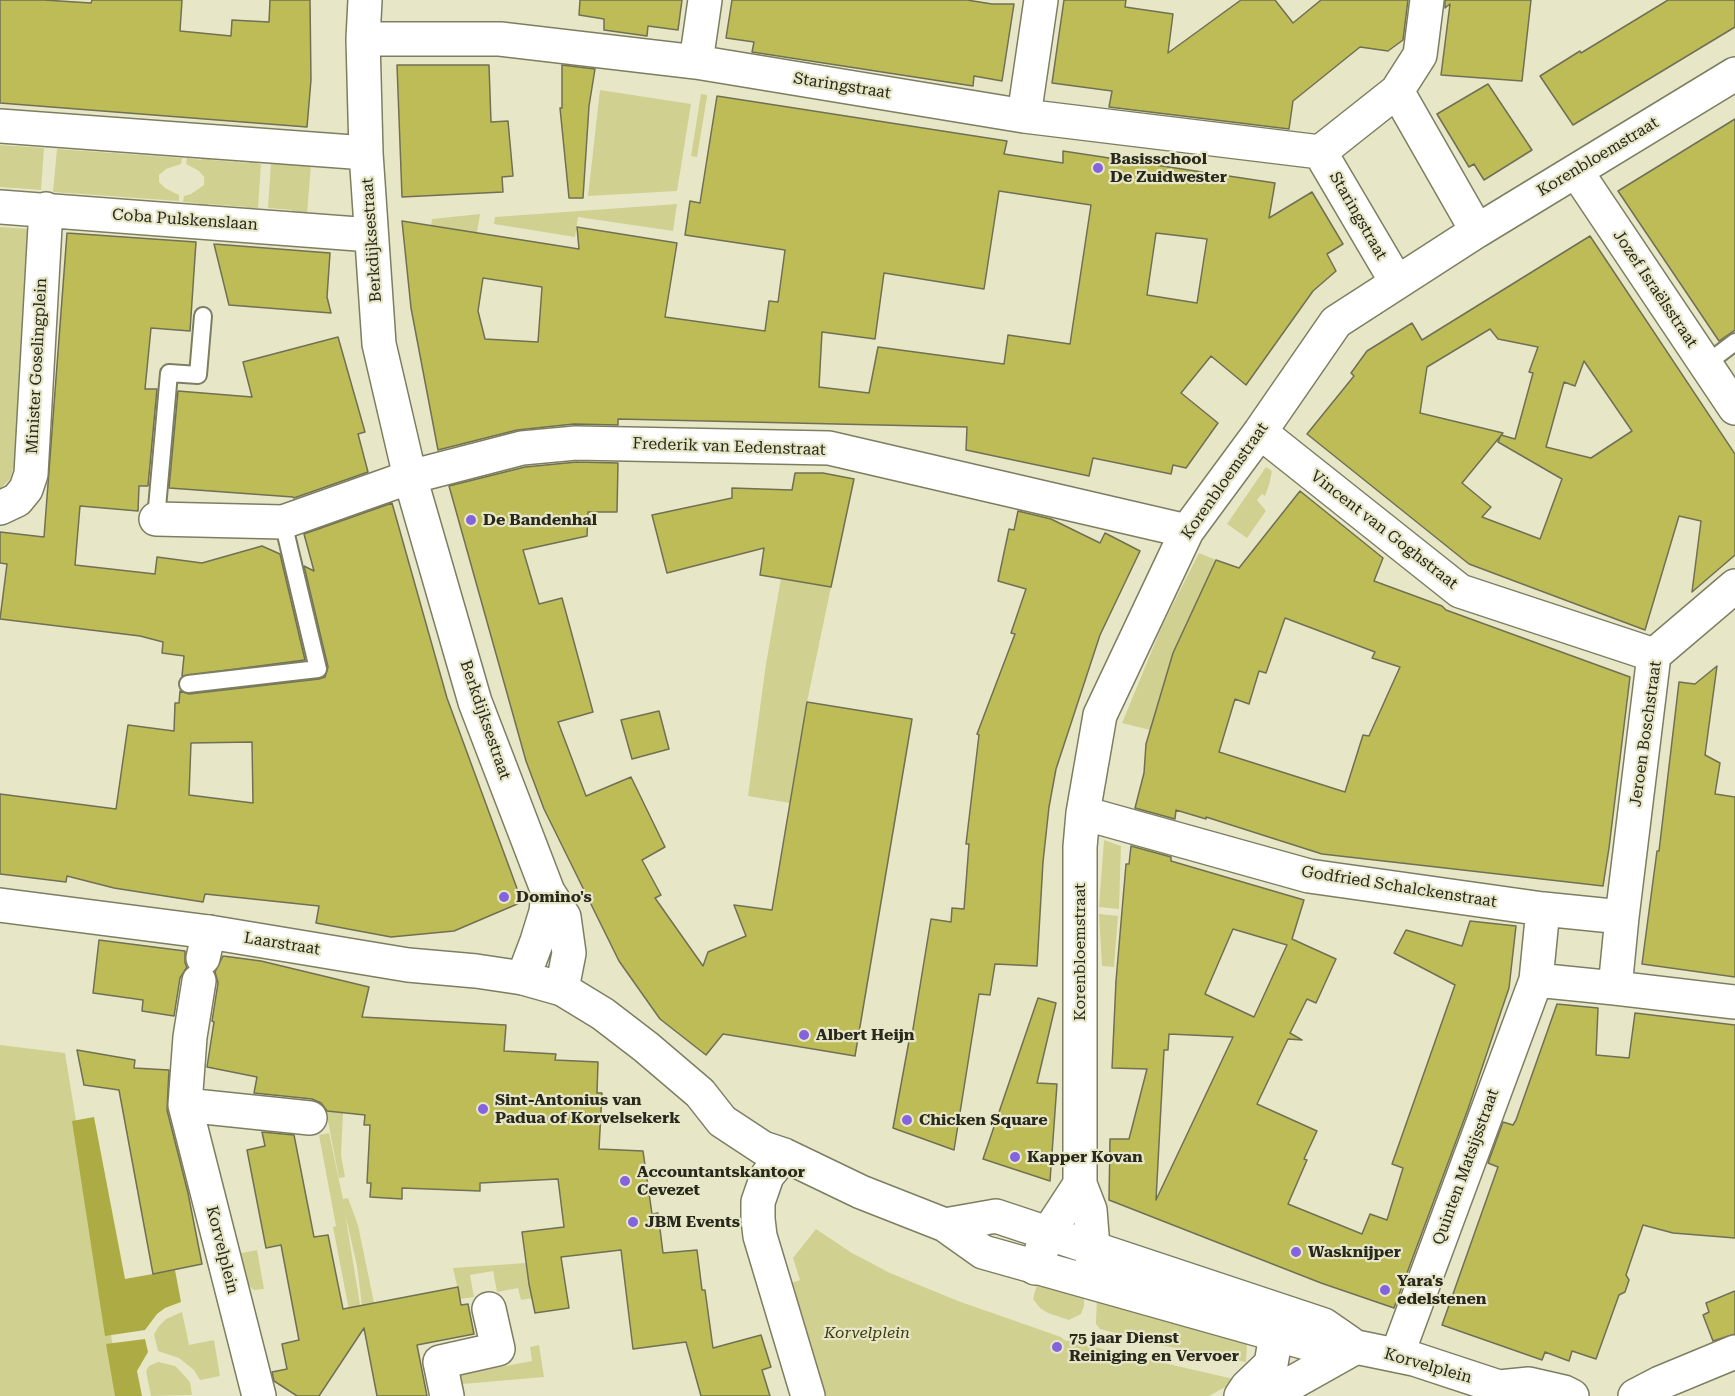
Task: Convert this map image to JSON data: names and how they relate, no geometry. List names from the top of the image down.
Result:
{
  "streets": {
    "street": [
      "Staringstraat",
      "Korenbloemstraat",
      "Coba Pulskenslaan",
      "Berkdijksestraat",
      "Jozef Israëlsstraat",
      "Minister Goselingplein",
      "Frederik van Eedenstraat",
      "Vincent van Goghstraat",
      "Jeroen Boschstraat",
      "Godfried Schalckenstraat",
      "Laarstraat",
      "Quinten Matsijsstraat",
      "Korvelplein"
    ]
  },
  "crossings": [
    ["Staringstraat", "Korenbloemstraat"],
    ["Staringstraat", "Berkdijksestraat"],
    ["Korenbloemstraat", "Jozef Israëlsstraat"],
    ["Korenbloemstraat", "Frederik van Eedenstraat"],
    ["Korenbloemstraat", "Vincent van Goghstraat"],
    ["Korenbloemstraat", "Godfried Schalckenstraat"],
    ["Korenbloemstraat", "Korvelplein"],
    ["Coba Pulskenslaan", "Berkdijksestraat"],
    ["Coba Pulskenslaan", "Minister Goselingplein"],
    ["Berkdijksestraat", "Frederik van Eedenstraat"],
    ["Berkdijksestraat", "Laarstraat"],
    ["Berkdijksestraat", "Korvelplein"],
    ["Vincent van Goghstraat", "Jeroen Boschstraat"],
    ["Jeroen Boschstraat", "Godfried Schalckenstraat"],
    ["Godfried Schalckenstraat", "Quinten Matsijsstraat"],
    ["Laarstraat", "Korvelplein"],
    ["Quinten Matsijsstraat", "Korvelplein"]
  ],
  "parks": ["Korvelplein"],
  "places": [
    "Basisschool De Zuidwester",
    "De Bandenhal",
    "Domino's",
    "Albert Heijn",
    "Sint-Antonius van Padua of Korvelsekerk",
    "Chicken Square",
    "Kapper Kovan",
    "Accountantskantoor Cevezet",
    "JBM Events",
    "Wasknijper",
    "Yara's edelstenen",
    "75 jaar Dienst Reiniging en Vervoer"
  ]
}
